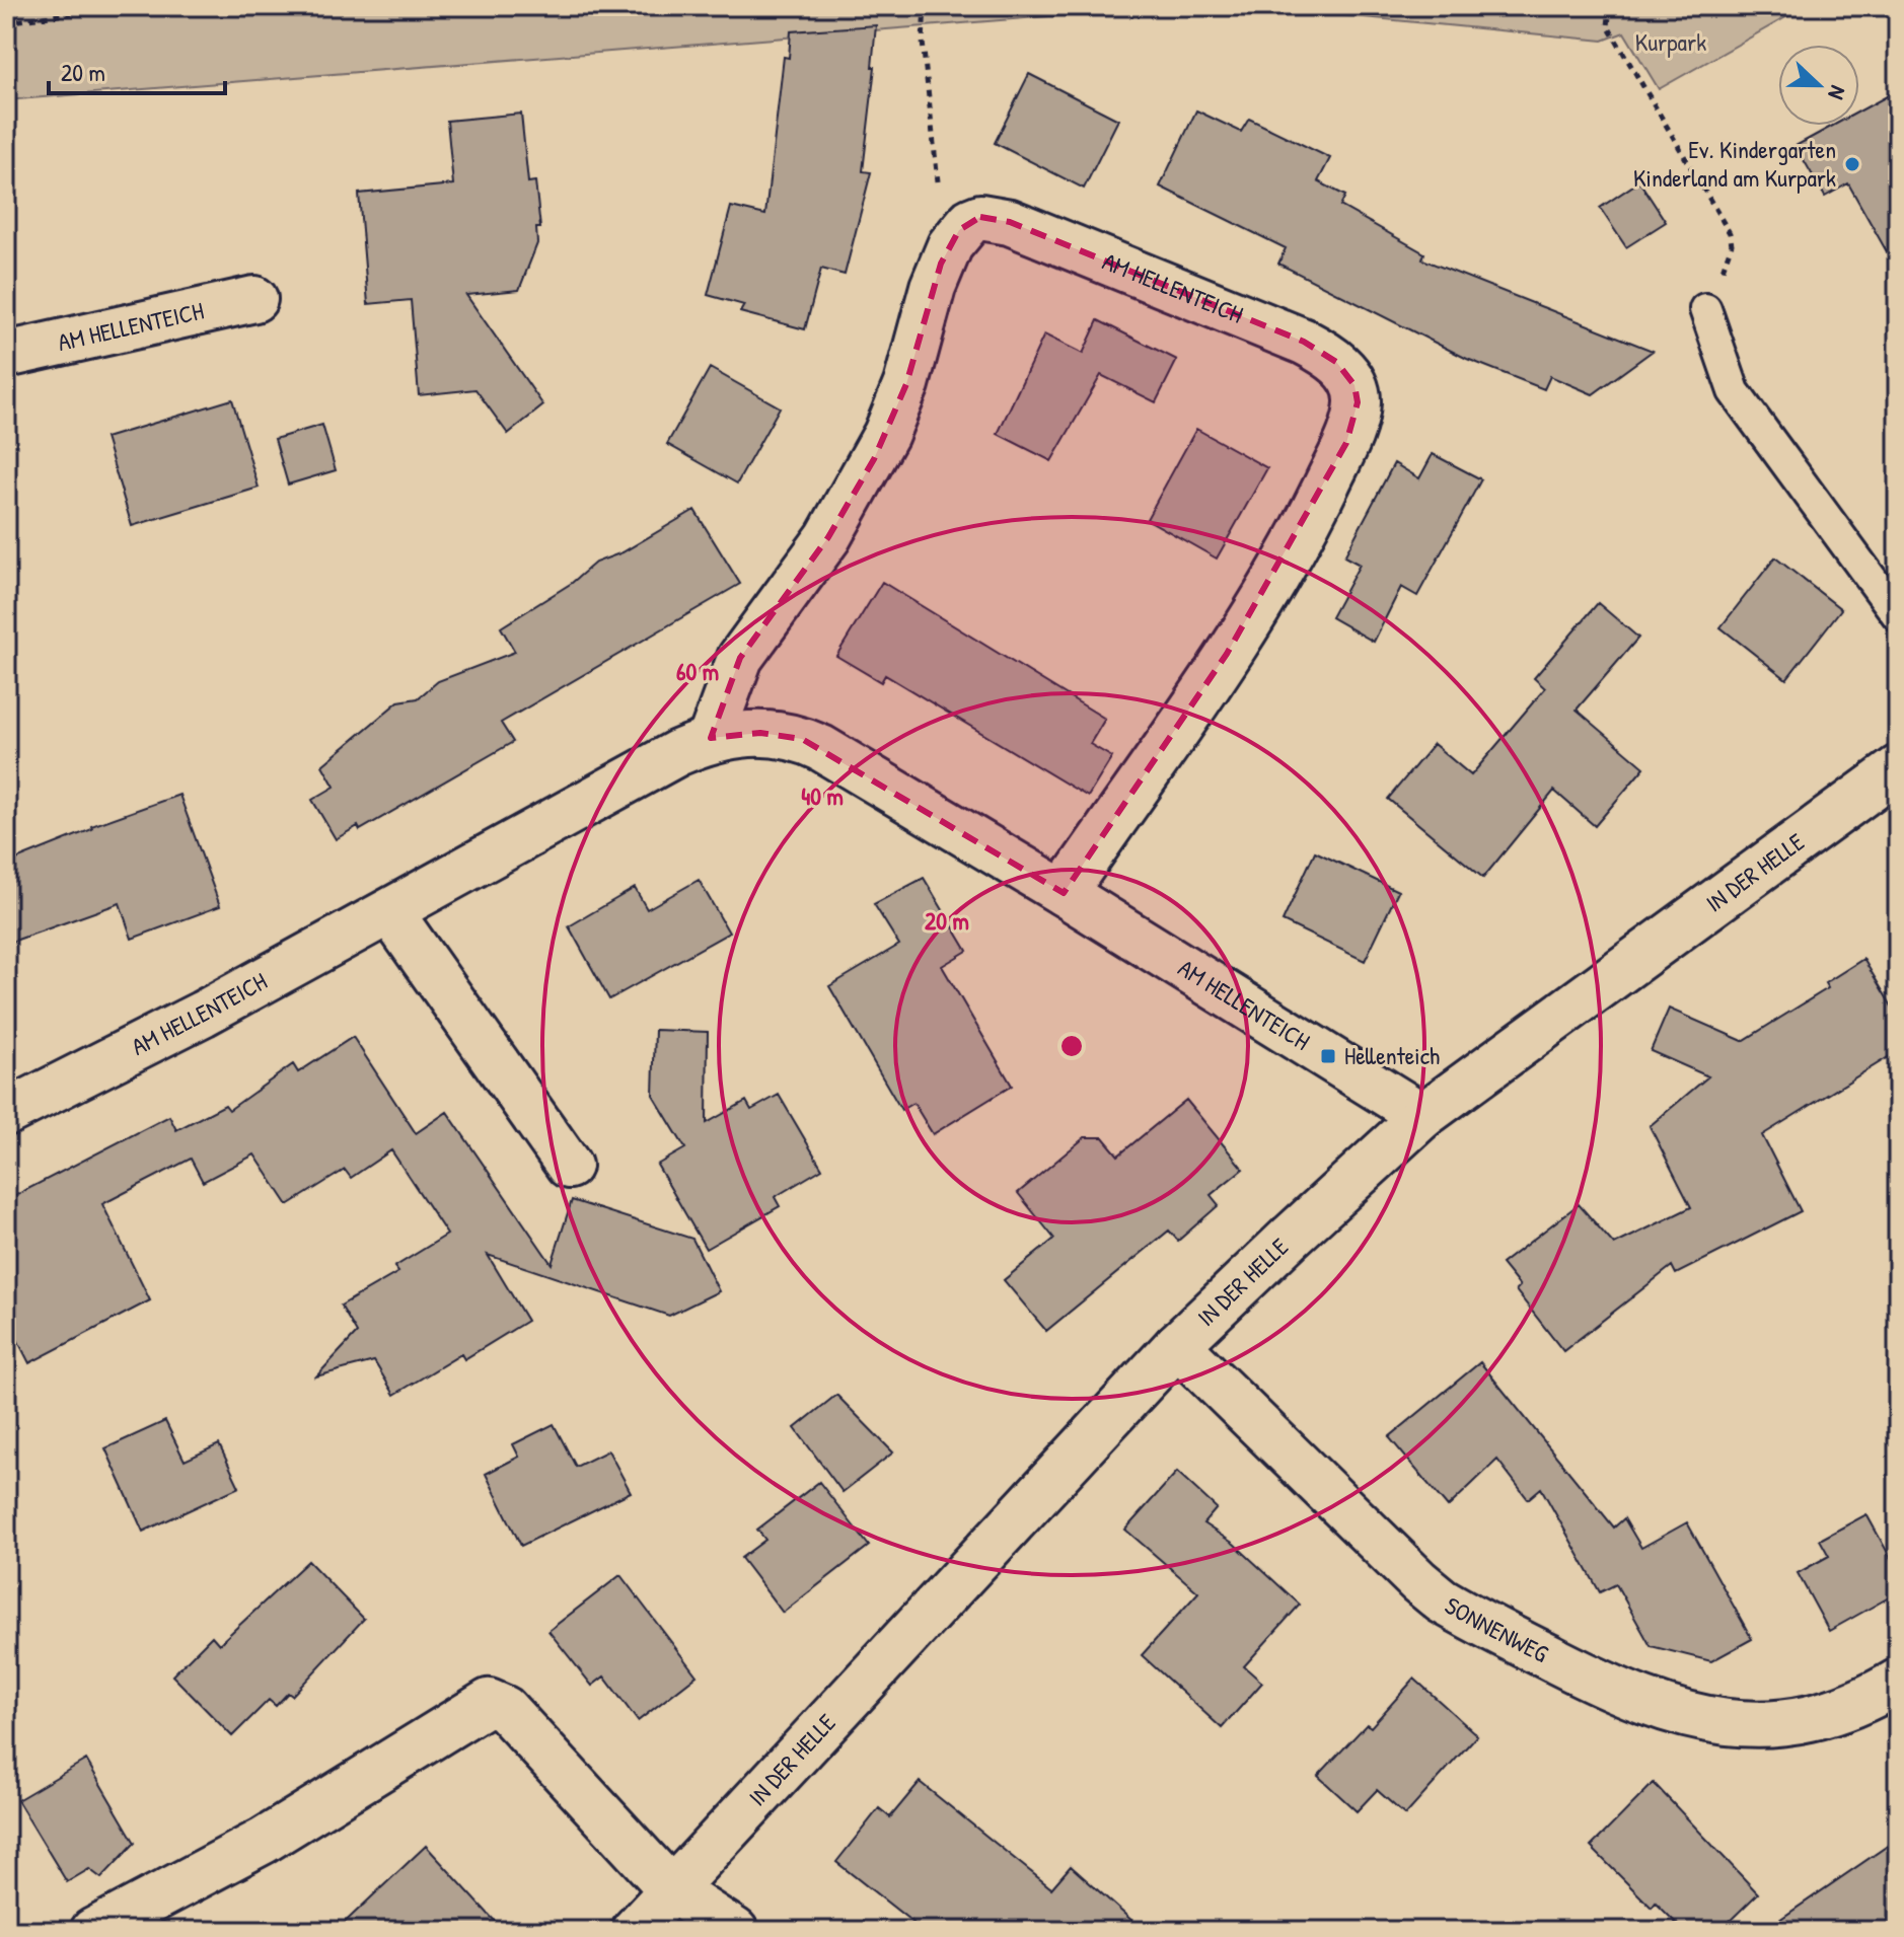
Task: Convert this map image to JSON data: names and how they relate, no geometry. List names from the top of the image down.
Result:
{
  "streets": {
    "street": ["AM HELLENTEICH", "IN DER HELLE", "SONNENWEG"]
  },
  "crossings": [
    ["AM HELLENTEICH", "IN DER HELLE"],
    ["IN DER HELLE", "SONNENWEG"]
  ],
  "parks": ["Kurpark"],
  "places": {
    "other": ["Ev. Kindergarten Kinderland am Kurpark"],
    "transit": ["Hellenteich"]
  },
  "scale_bar": "20 m",
  "north": "right",
  "rings": ["60 m", "40 m", "20 m"]
}
